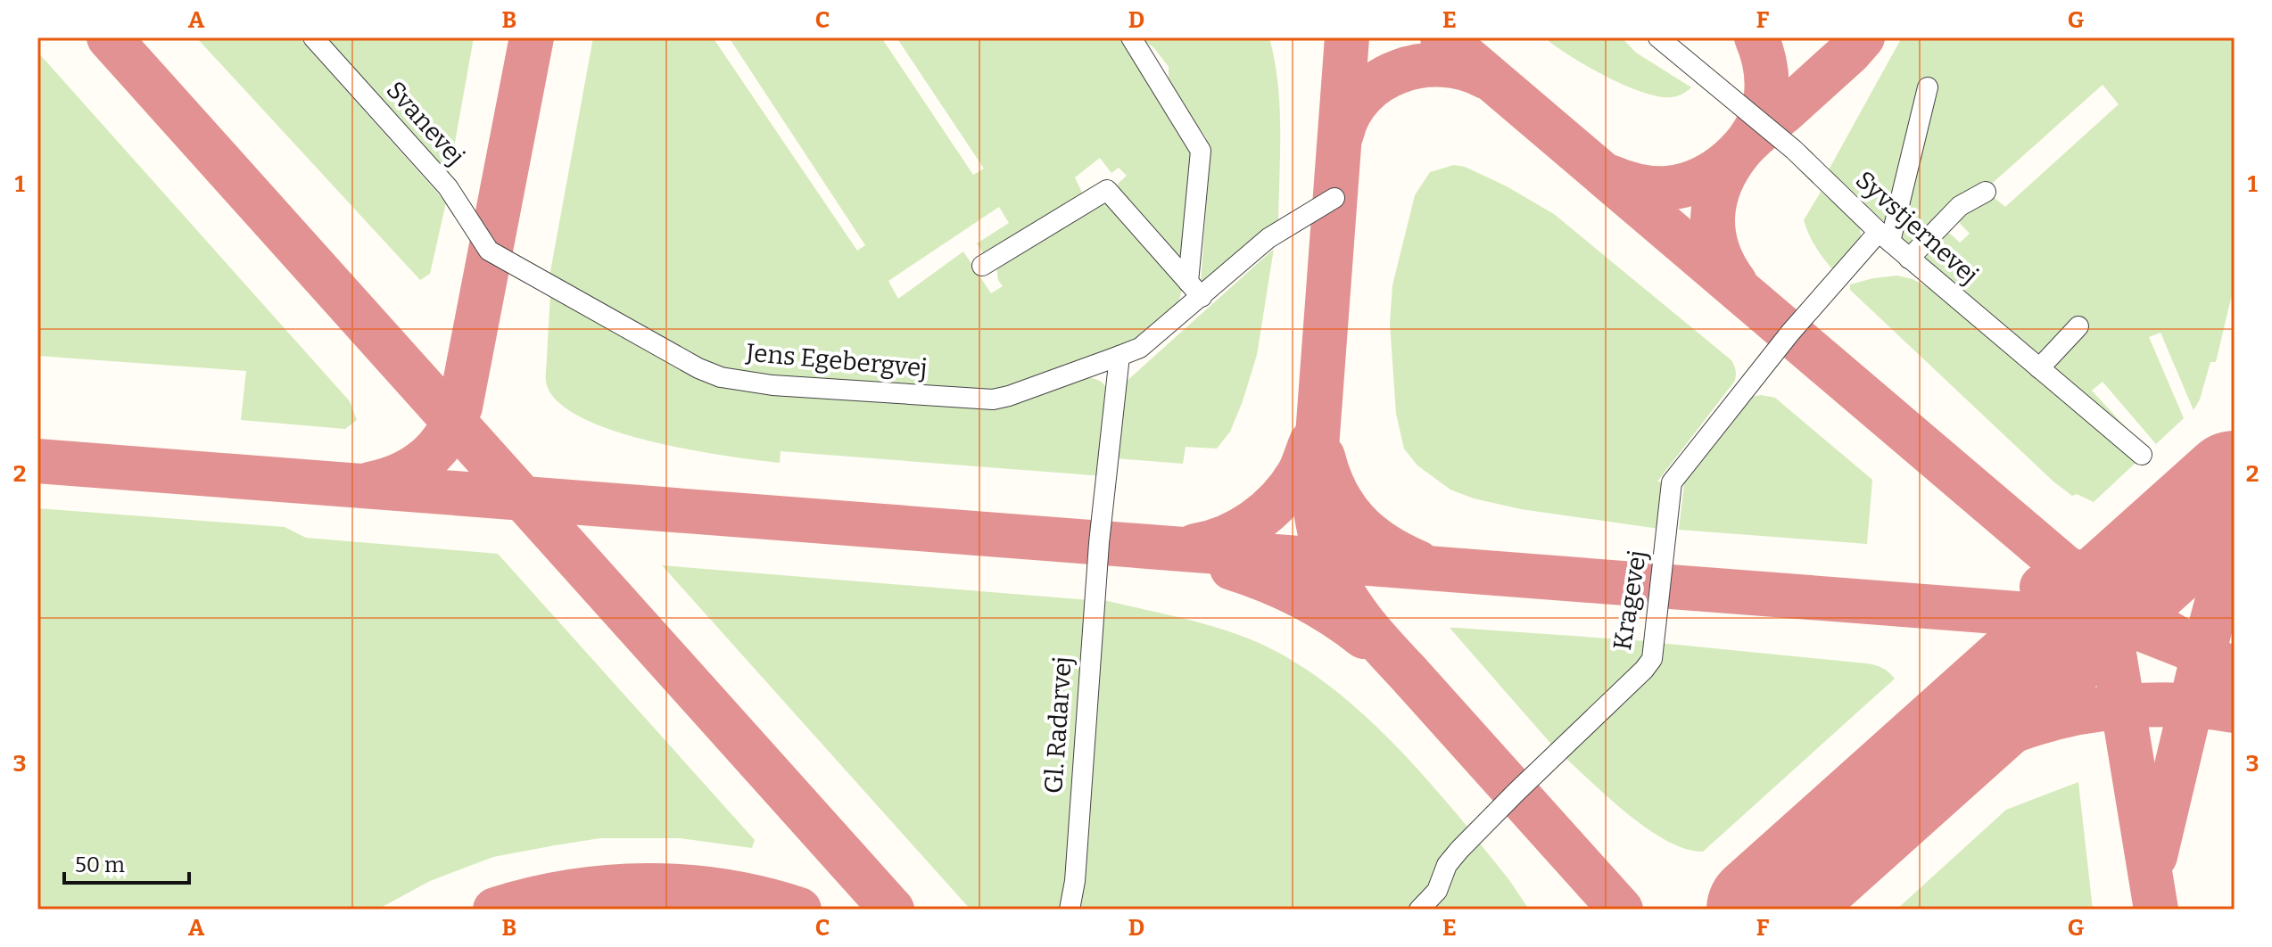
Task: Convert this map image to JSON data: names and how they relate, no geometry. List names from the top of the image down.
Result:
{
  "streets": {
    "lane": [
      "Svanevej",
      "Syvstjernevej",
      "Jens Egebergvej",
      "Kragevej",
      "Gl. Radarvej"
    ]
  },
  "crossings": [
    ["Svanevej", "Jens Egebergvej"],
    ["Syvstjernevej", "Kragevej"],
    ["Jens Egebergvej", "Gl. Radarvej"]
  ],
  "scale_bar": "50 m",
  "grid": {
    "columns": [
      "A",
      "B",
      "C",
      "D",
      "E",
      "F",
      "G"
    ],
    "rows": ["1", "2", "3"]
  }
}
